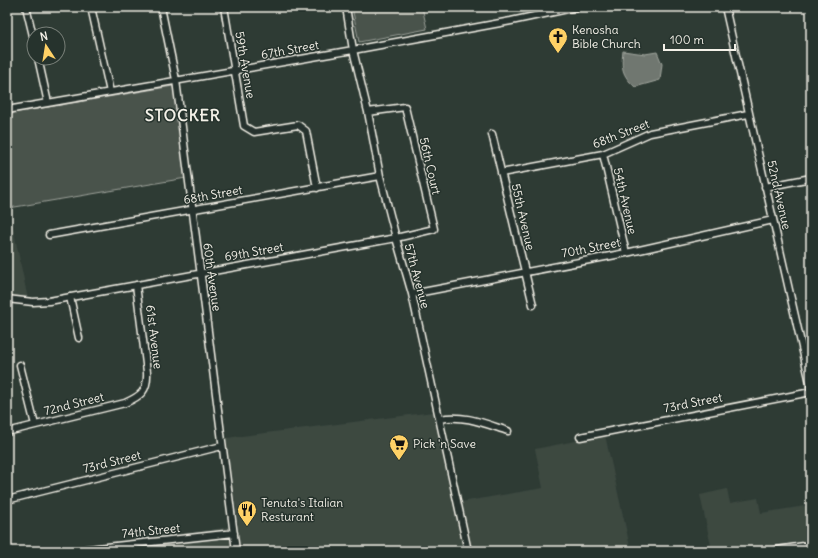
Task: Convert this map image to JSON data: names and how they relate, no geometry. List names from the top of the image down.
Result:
{
  "streets": {
    "street": [
      "67th Street",
      "59th Avenue",
      "68th Street",
      "56th Court",
      "52nd Avenue",
      "54th Avenue",
      "55th Avenue",
      "70th Street",
      "69th Street",
      "57th Avenue",
      "60th Avenue",
      "61st Avenue",
      "73rd Street",
      "72nd Street",
      "74th Street"
    ]
  },
  "crossings": [
    ["67th Street", "59th Avenue"],
    ["67th Street", "57th Avenue"],
    ["67th Street", "60th Avenue"],
    ["59th Avenue", "68th Street"],
    ["68th Street", "52nd Avenue"],
    ["68th Street", "54th Avenue"],
    ["68th Street", "55th Avenue"],
    ["68th Street", "57th Avenue"],
    ["68th Street", "60th Avenue"],
    ["56th Court", "69th Street"],
    ["56th Court", "57th Avenue"],
    ["52nd Avenue", "70th Street"],
    ["54th Avenue", "70th Street"],
    ["55th Avenue", "70th Street"],
    ["70th Street", "57th Avenue"],
    ["69th Street", "57th Avenue"],
    ["69th Street", "60th Avenue"],
    ["69th Street", "61st Avenue"],
    ["60th Avenue", "73rd Street"],
    ["60th Avenue", "74th Street"],
    ["61st Avenue", "72nd Street"]
  ],
  "districts": ["STOCKER"],
  "places": {
    "church": ["Kenosha Bible Church"],
    "supermarket": ["Pick 'n Save"],
    "restaurant": ["Tenuta's Italian Resturant"]
  },
  "scale_bar": "100 m",
  "north": "top"
}
